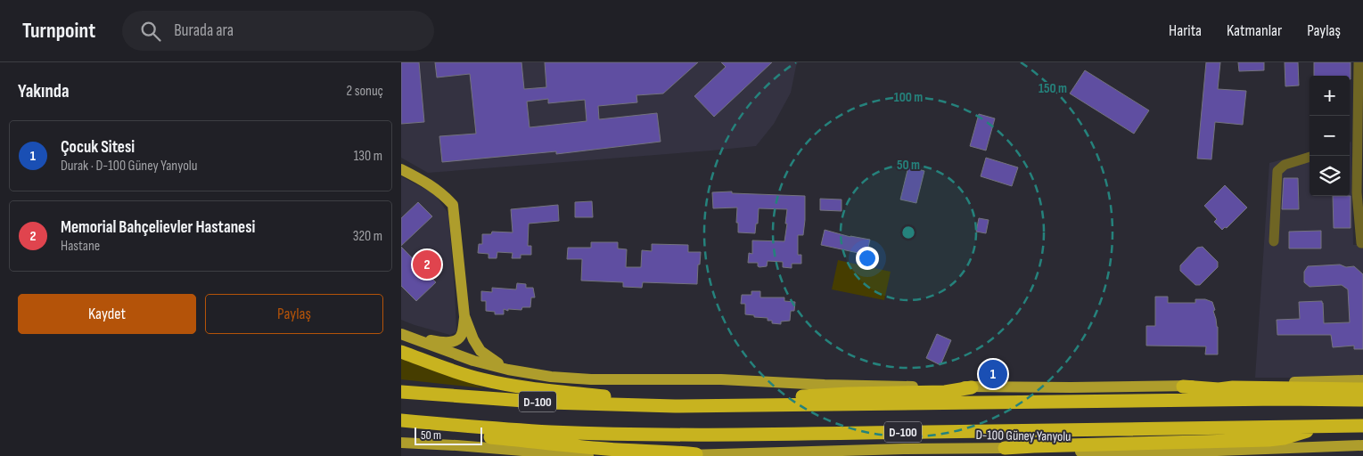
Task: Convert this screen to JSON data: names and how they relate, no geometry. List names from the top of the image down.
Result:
{
  "streets": {
    "highway": ["D-100"],
    "main road": ["D-100 Güney Yanyolu"]
  },
  "scale_bar": "50 m",
  "page": {
    "header": "Turnpoint",
    "search": "Burada ara",
    "nav": ["Harita", "Katmanlar", "Paylaş"],
    "heading": ["Yakında", "2 sonuç"],
    "map_buttons": ["+", "−"],
    "list": [
      {
        "mark": "1",
        "name": "Çocuk Sitesi",
        "note": "Durak · D-100 Güney Yanyolu",
        "value": "130 m"
      },
      {
        "mark": "2",
        "name": "Memorial Bahçelievler Hastanesi",
        "note": "Hastane",
        "value": "320 m"
      }
    ],
    "pins": ["2", "1"],
    "buttons": ["Kaydet", "Paylaş"],
    "scale": "50 m"
  },
  "rings": ["150 m", "100 m", "50 m"]
}
